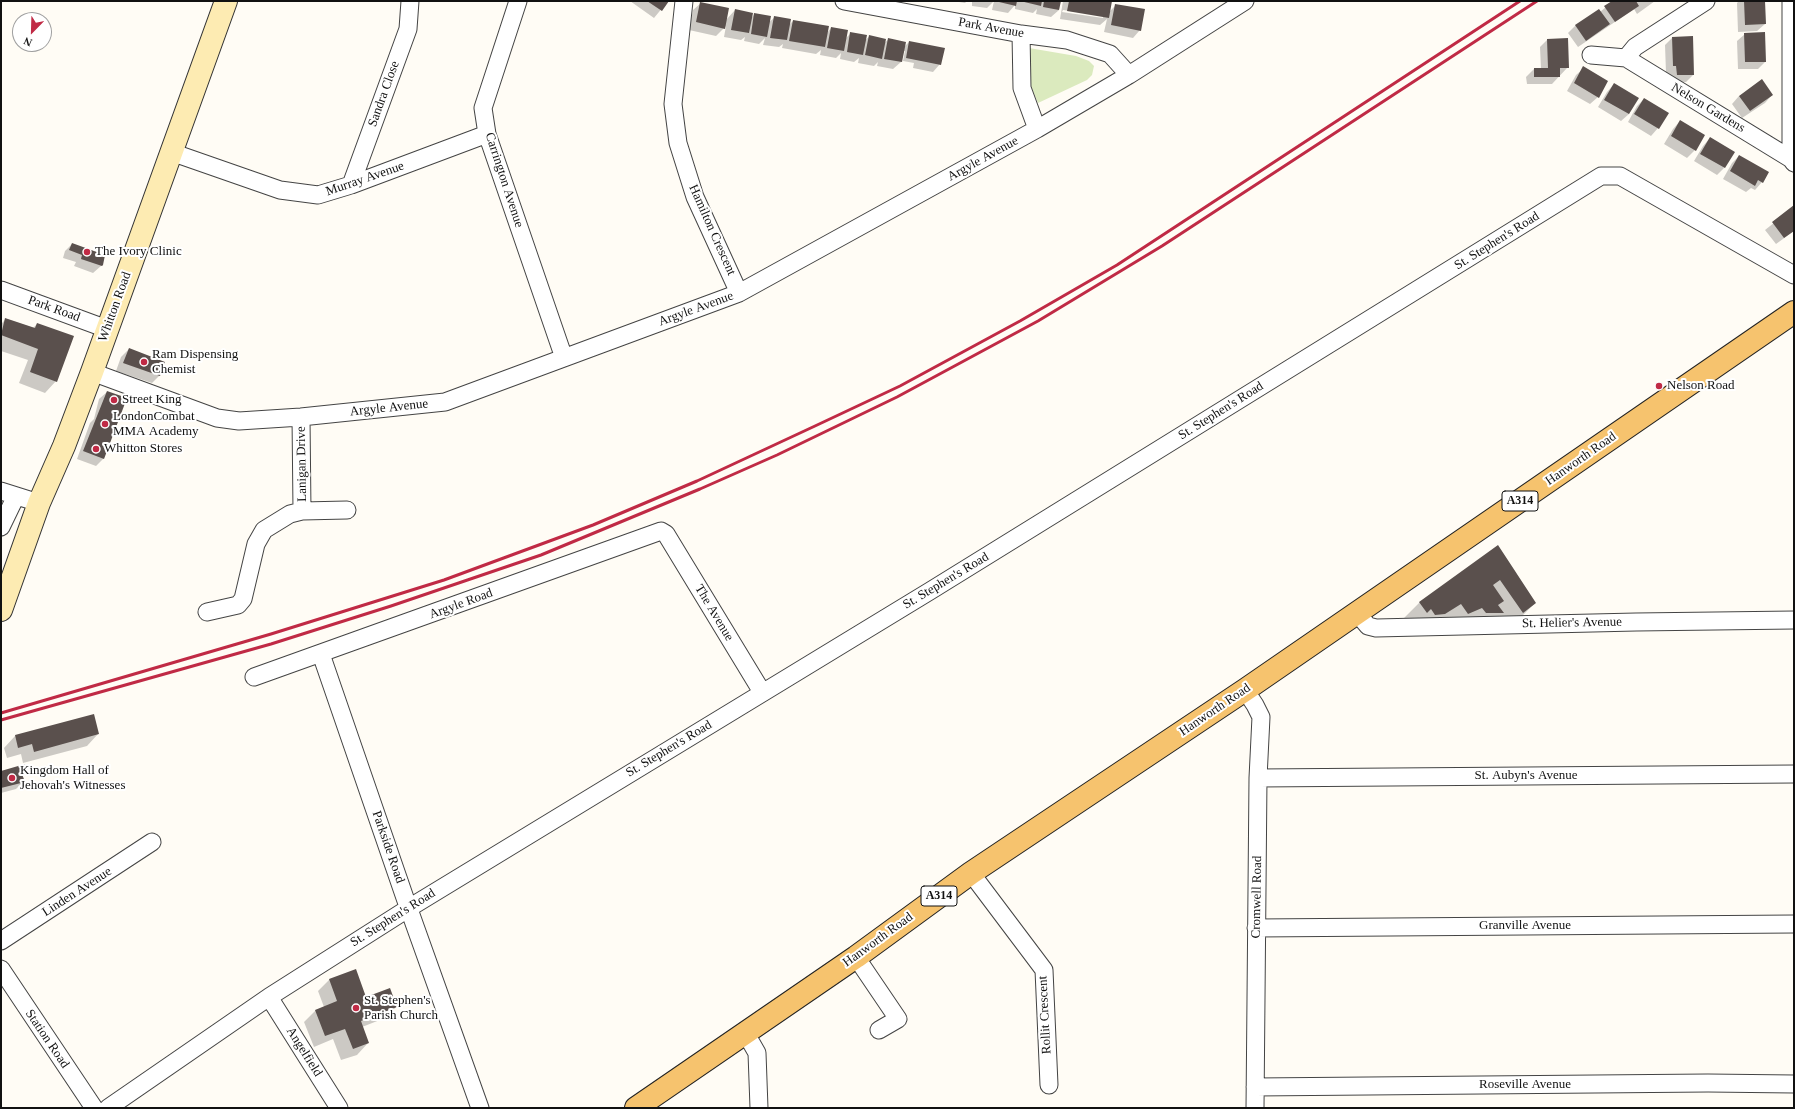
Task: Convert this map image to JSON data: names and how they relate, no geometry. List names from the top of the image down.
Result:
{
  "streets": {
    "main road": ["Whitton Road", "Hanworth Road", "A314"],
    "street": [
      "Park Avenue",
      "Sandra Close",
      "Nelson Gardens",
      "Argyle Avenue",
      "Murray Avenue",
      "Carrington Avenue",
      "Hamilton Crescent",
      "St. Stephen's Road",
      "Park Road",
      "Lanigan Drive",
      "Argyle Road",
      "The Avenue",
      "St. Helier's Avenue",
      "St. Aubyn's Avenue",
      "Parkside Road",
      "Linden Avenue",
      "Cromwell Road",
      "Granville Avenue",
      "Rollit Crescent",
      "Station Road",
      "Angelfield",
      "Roseville Avenue"
    ]
  },
  "crossings": [
    ["Park Avenue", "Argyle Avenue"],
    ["Sandra Close", "Murray Avenue"],
    ["Argyle Avenue", "Carrington Avenue"],
    ["Argyle Avenue", "Hamilton Crescent"],
    ["Argyle Avenue", "Whitton Road"],
    ["Argyle Avenue", "Lanigan Drive"],
    ["Murray Avenue", "Carrington Avenue"],
    ["Murray Avenue", "Whitton Road"],
    ["St. Stephen's Road", "The Avenue"],
    ["St. Stephen's Road", "Parkside Road"],
    ["St. Stephen's Road", "Angelfield"],
    ["Whitton Road", "Park Road"],
    ["Hanworth Road", "St. Helier's Avenue"],
    ["Hanworth Road", "Cromwell Road"],
    ["Hanworth Road", "Rollit Crescent"],
    ["Argyle Road", "The Avenue"],
    ["Argyle Road", "Parkside Road"],
    ["St. Aubyn's Avenue", "Cromwell Road"],
    ["Cromwell Road", "Granville Avenue"],
    ["Cromwell Road", "Roseville Avenue"]
  ],
  "places": [
    "The Ivory Clinic",
    "Ram Dispensing Chemist",
    "Nelson Road",
    "Street King",
    "LondonCombat MMA Academy",
    "Whitton Stores",
    "Kingdom Hall of Jehovah's Witnesses",
    "St. Stephen's Parish Church"
  ],
  "north": "bottom left"
}
